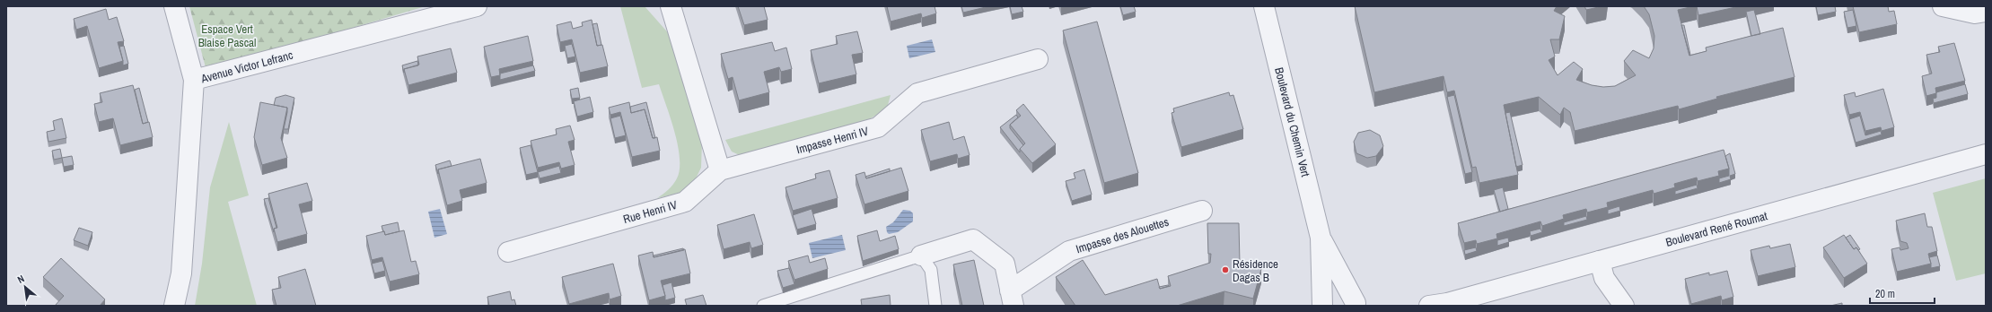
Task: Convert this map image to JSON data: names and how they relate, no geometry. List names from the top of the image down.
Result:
{
  "streets": {
    "street": [
      "Avenue Victor Lefranc",
      "Boulevard du Chemin Vert",
      "Impasse Henri IV",
      "Rue Henri IV",
      "Boulevard René Roumat",
      "Impasse des Alouettes"
    ]
  },
  "crossings": [
    ["Impasse Henri IV", "Rue Henri IV"]
  ],
  "parks": ["Espace Vert Blaise Pascal"],
  "places": ["Résidence Dagas B"],
  "scale_bar": "20 m",
  "north": "top left"
}
